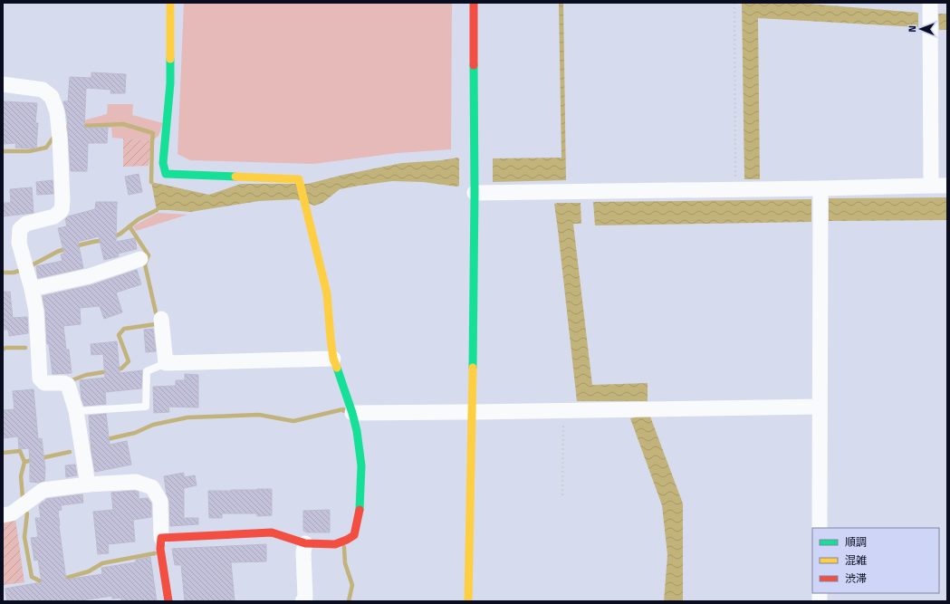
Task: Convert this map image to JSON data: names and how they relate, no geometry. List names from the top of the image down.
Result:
{
  "legend": ["順調", "混雑", "渋滞"],
  "north": "left"
}
